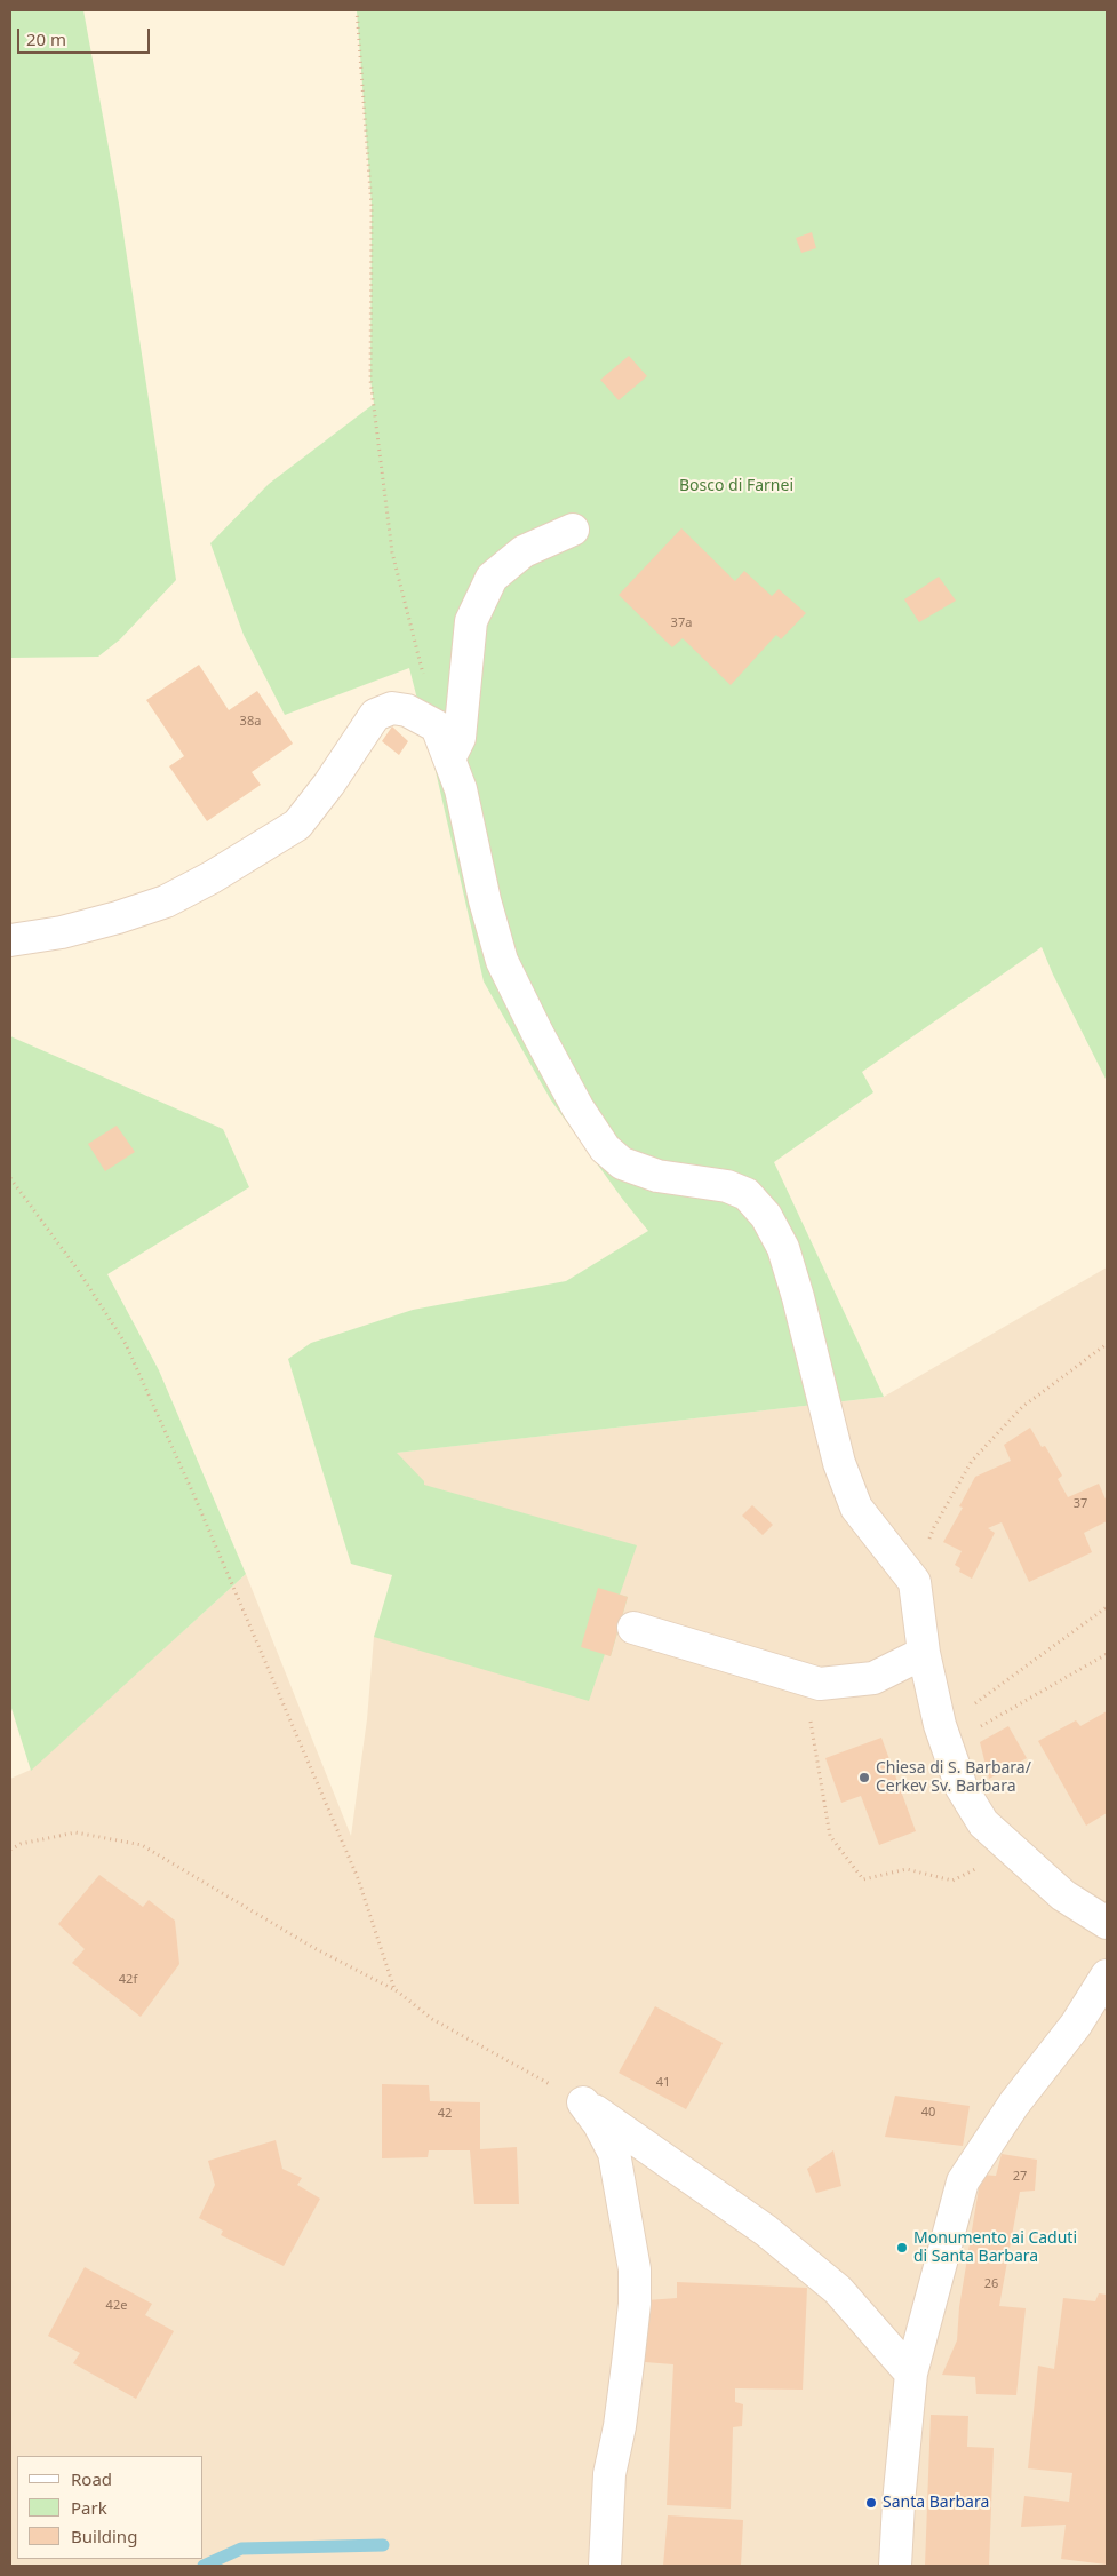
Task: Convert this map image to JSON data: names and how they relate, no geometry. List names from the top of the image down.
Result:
{
  "parks": ["Bosco di Farnei"],
  "places": ["Chiesa di S. Barbara/ Cerkev Sv. Barbara", "Monumento ai Caduti di Santa Barbara", "Santa Barbara"],
  "house_numbers": [
    "37a",
    "38a",
    "37",
    "42f",
    "41",
    "40",
    "42",
    "27",
    "26",
    "42e"
  ],
  "legend": ["Road", "Park", "Building"],
  "scale_bar": "20 m"
}
